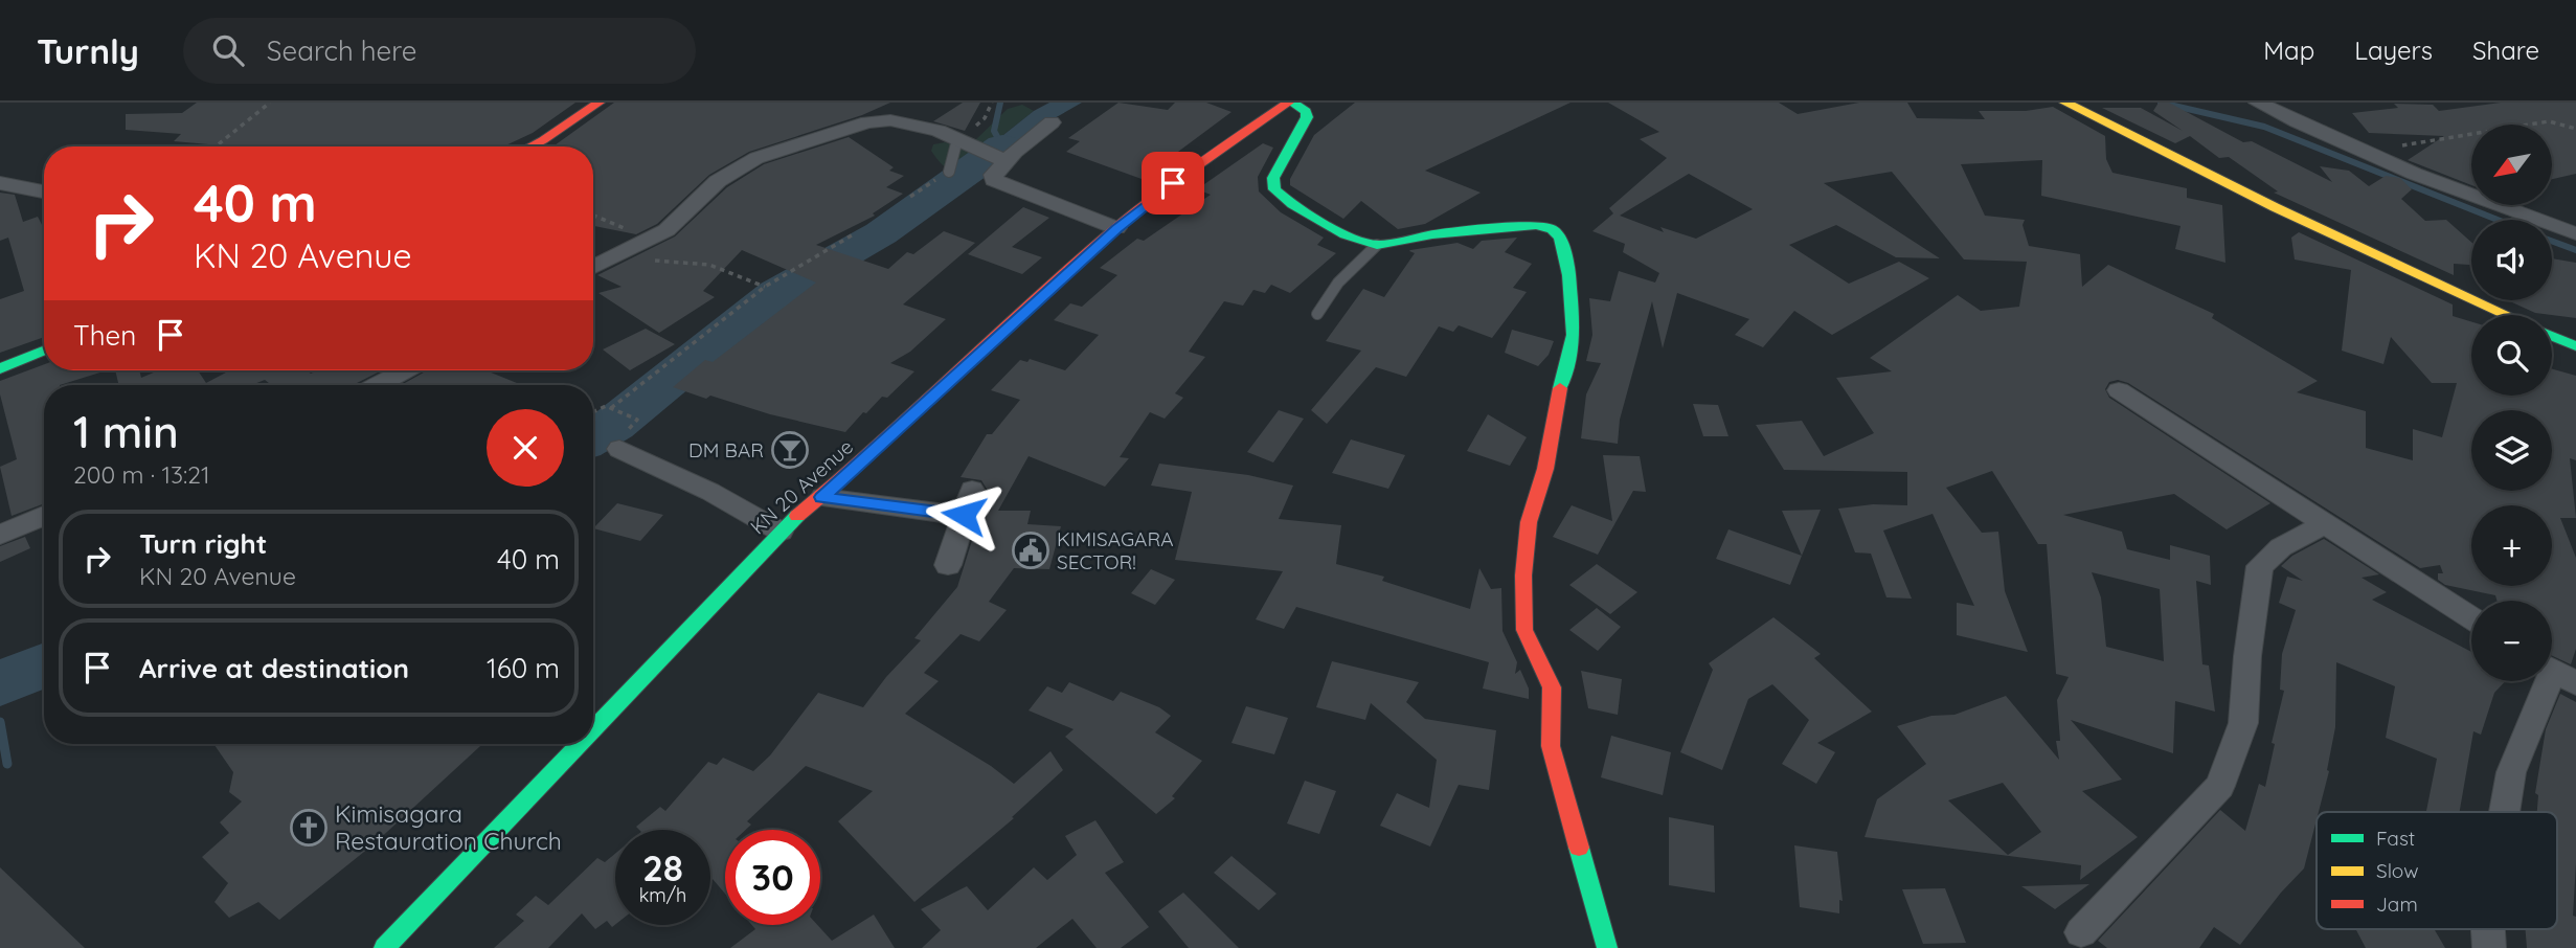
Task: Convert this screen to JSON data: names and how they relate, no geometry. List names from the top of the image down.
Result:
{
  "streets": {
    "street": ["KN 20 Avenue"]
  },
  "places": {
    "bar": ["DM BAR"],
    "public building": ["KIMISAGARA SECTOR!"],
    "church": ["Kimisagara Restauration Church"]
  },
  "legend": ["Fast", "Slow", "Jam"],
  "north": "bottom left",
  "page": {
    "header": "Turnly",
    "search": "Search here",
    "nav": ["Map", "Layers", "Share"],
    "map_buttons": ["+", "−"],
    "turn": ["40 m", "KN 20 Avenue"],
    "then": "Then",
    "heading": ["1 min", "200 m · 13:21"],
    "list": [
      {
        "name": "Turn right",
        "note": "KN 20 Avenue",
        "value": "40 m"
      },
      {
        "name": "Arrive at destination",
        "value": "160 m"
      }
    ],
    "speed": "28 km/h",
    "limit": "30"
  }
}
